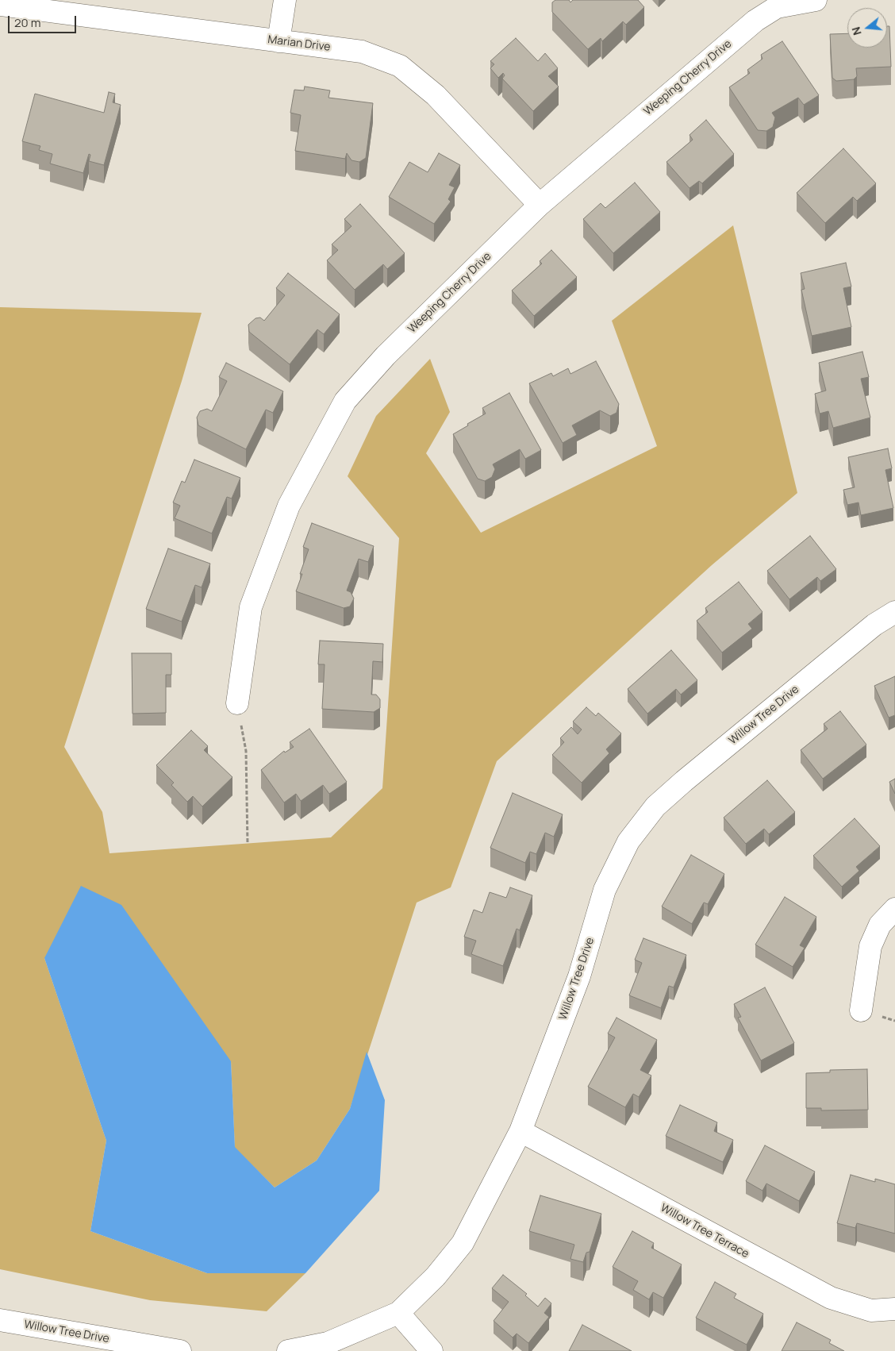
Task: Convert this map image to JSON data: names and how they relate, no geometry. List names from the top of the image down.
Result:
{
  "streets": {
    "street": [
      "Marian Drive",
      "Weeping Cherry Drive",
      "Willow Tree Drive",
      "Willow Tree Terrace"
    ]
  },
  "crossings": [
    ["Marian Drive", "Weeping Cherry Drive"],
    ["Willow Tree Drive", "Willow Tree Terrace"]
  ],
  "scale_bar": "20 m",
  "north": "left"
}
